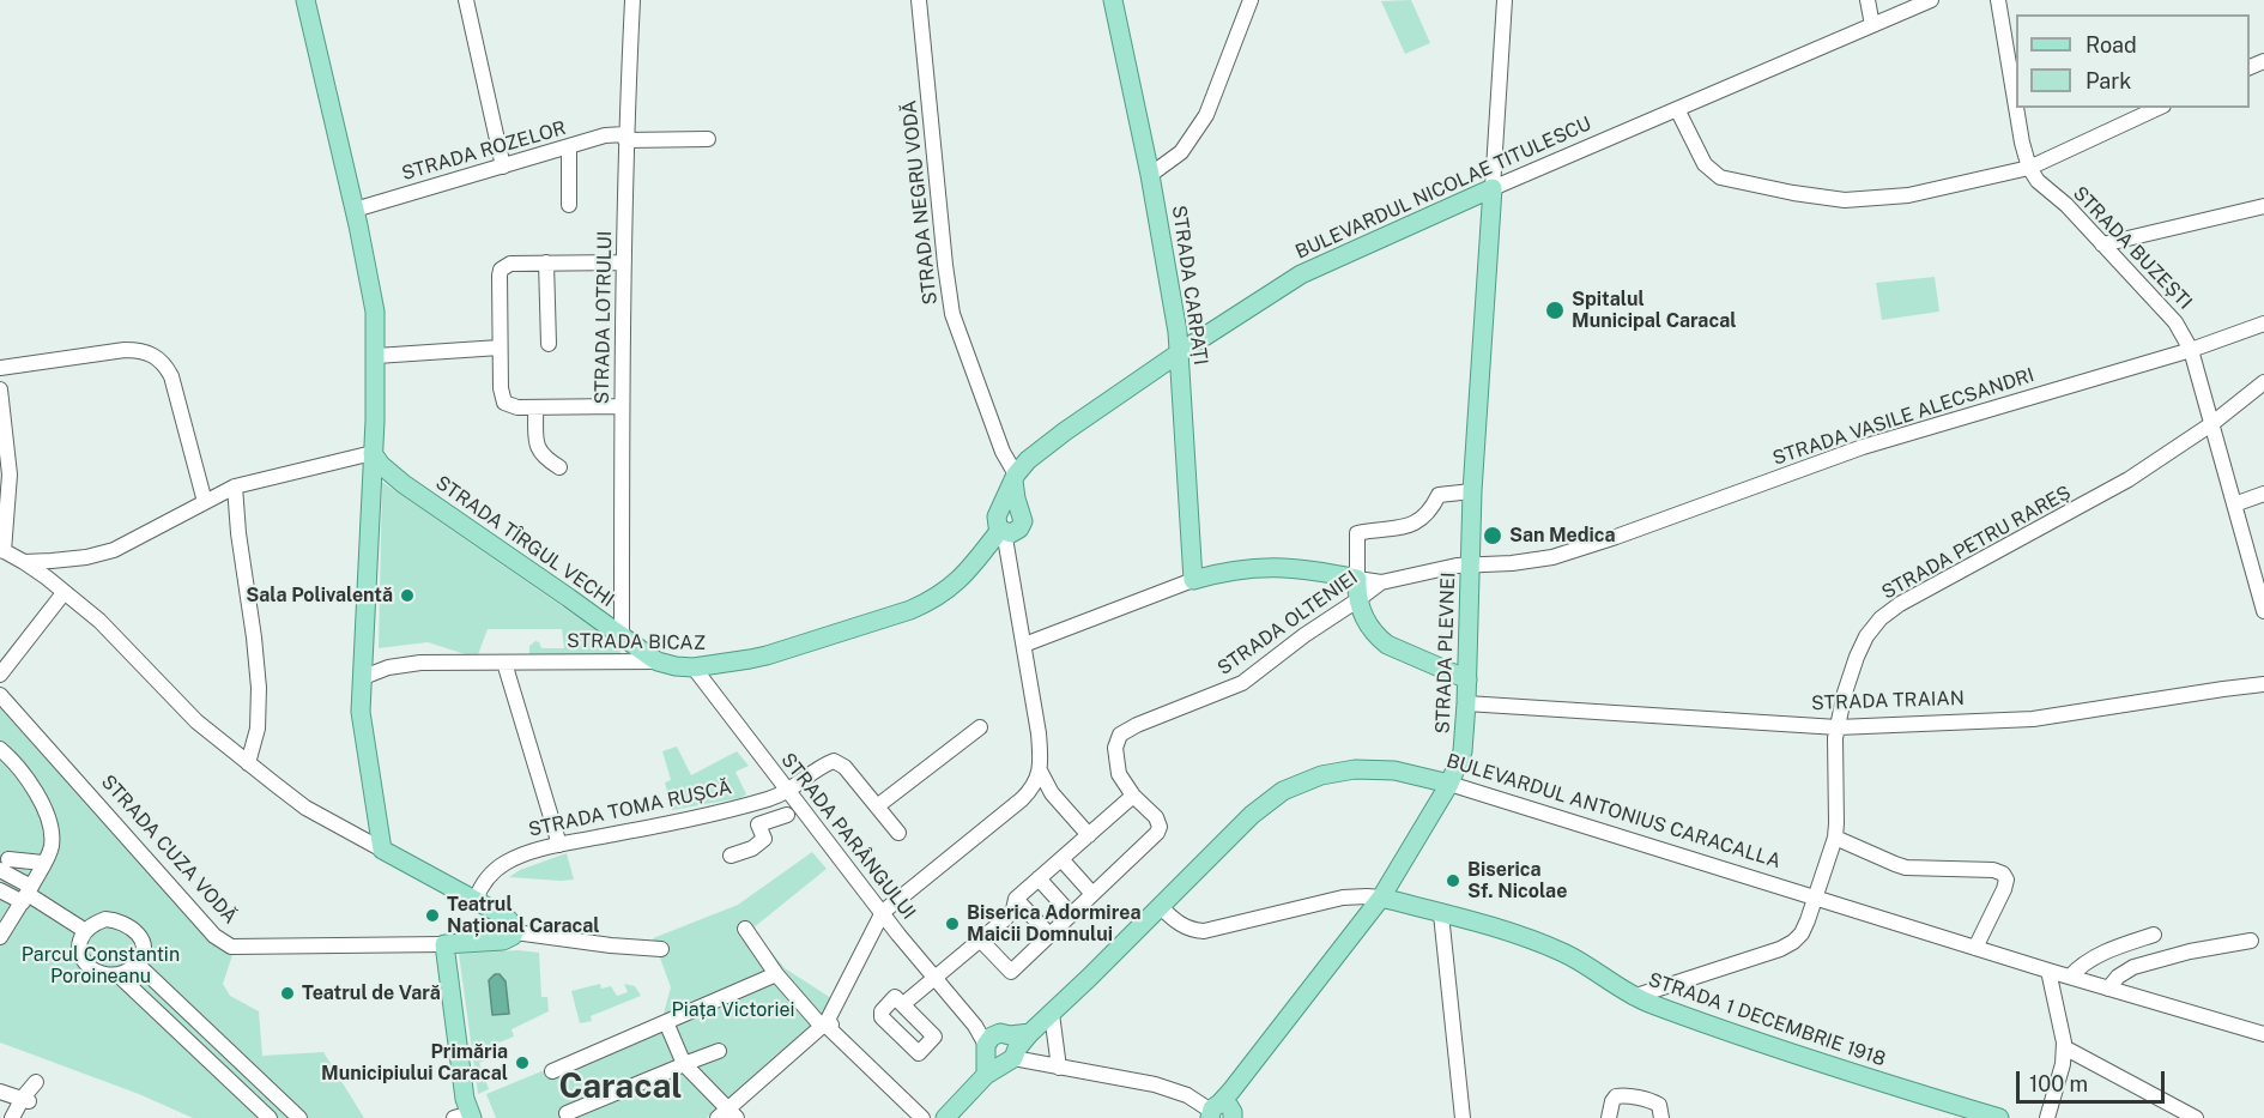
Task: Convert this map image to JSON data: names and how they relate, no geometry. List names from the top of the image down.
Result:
{
  "streets": {
    "main road": [
      "BULEVARDUL NICOLAE TITULESCU",
      "STRADA CARPAȚI",
      "STRADA TÎRGUL VECHI",
      "STRADA BICAZ",
      "STRADA PLEVNEI",
      "BULEVARDUL ANTONIUS CARACALLA",
      "STRADA CUZA VODĂ",
      "STRADA 1 DECEMBRIE 1918"
    ],
    "street": [
      "STRADA ROZELOR",
      "STRADA NEGRU VODĂ",
      "STRADA BUZEȘTI",
      "STRADA LOTRULUI",
      "STRADA VASILE ALECSANDRI",
      "STRADA PETRU RAREȘ",
      "STRADA OLTENIEI",
      "STRADA TRAIAN",
      "STRADA TOMA RUȘCĂ",
      "STRADA PARÂNGULUI"
    ]
  },
  "crossings": [
    ["STRADA ROZELOR", "STRADA LOTRULUI"],
    ["BULEVARDUL NICOLAE TITULESCU", "STRADA NEGRU VODĂ"],
    ["BULEVARDUL NICOLAE TITULESCU", "STRADA CARPAȚI"],
    ["BULEVARDUL NICOLAE TITULESCU", "STRADA BICAZ"],
    ["BULEVARDUL NICOLAE TITULESCU", "STRADA PLEVNEI"],
    ["STRADA BUZEȘTI", "STRADA VASILE ALECSANDRI"],
    ["STRADA BUZEȘTI", "STRADA PETRU RAREȘ"],
    ["STRADA LOTRULUI", "STRADA TÎRGUL VECHI"],
    ["STRADA VASILE ALECSANDRI", "STRADA PLEVNEI"],
    ["STRADA TÎRGUL VECHI", "STRADA BICAZ"],
    ["STRADA PETRU RAREȘ", "STRADA TRAIAN"],
    ["STRADA PETRU RAREȘ", "BULEVARDUL ANTONIUS CARACALLA"],
    ["STRADA PETRU RAREȘ", "STRADA 1 DECEMBRIE 1918"],
    ["STRADA BICAZ", "STRADA PARÂNGULUI"],
    ["STRADA PLEVNEI", "STRADA TRAIAN"],
    ["STRADA PLEVNEI", "BULEVARDUL ANTONIUS CARACALLA"],
    ["STRADA PLEVNEI", "STRADA 1 DECEMBRIE 1918"],
    ["STRADA TOMA RUȘCĂ", "STRADA PARÂNGULUI"],
    ["BULEVARDUL ANTONIUS CARACALLA", "STRADA PARÂNGULUI"],
    ["BULEVARDUL ANTONIUS CARACALLA", "STRADA 1 DECEMBRIE 1918"]
  ],
  "districts": ["Caracal"],
  "parks": ["Parcul Constantin Poroineanu", "Piața Victoriei"],
  "places": [
    "Spitalul Municipal Caracal",
    "San Medica",
    "Sala Polivalentă",
    "Biserica Sf. Nicolae",
    "Teatrul Național Caracal",
    "Biserica Adormirea Maicii Domnului",
    "Teatrul de Vară",
    "Primăria Municipiului Caracal"
  ],
  "legend": ["Road", "Park"],
  "scale_bar": "100 m"
}
